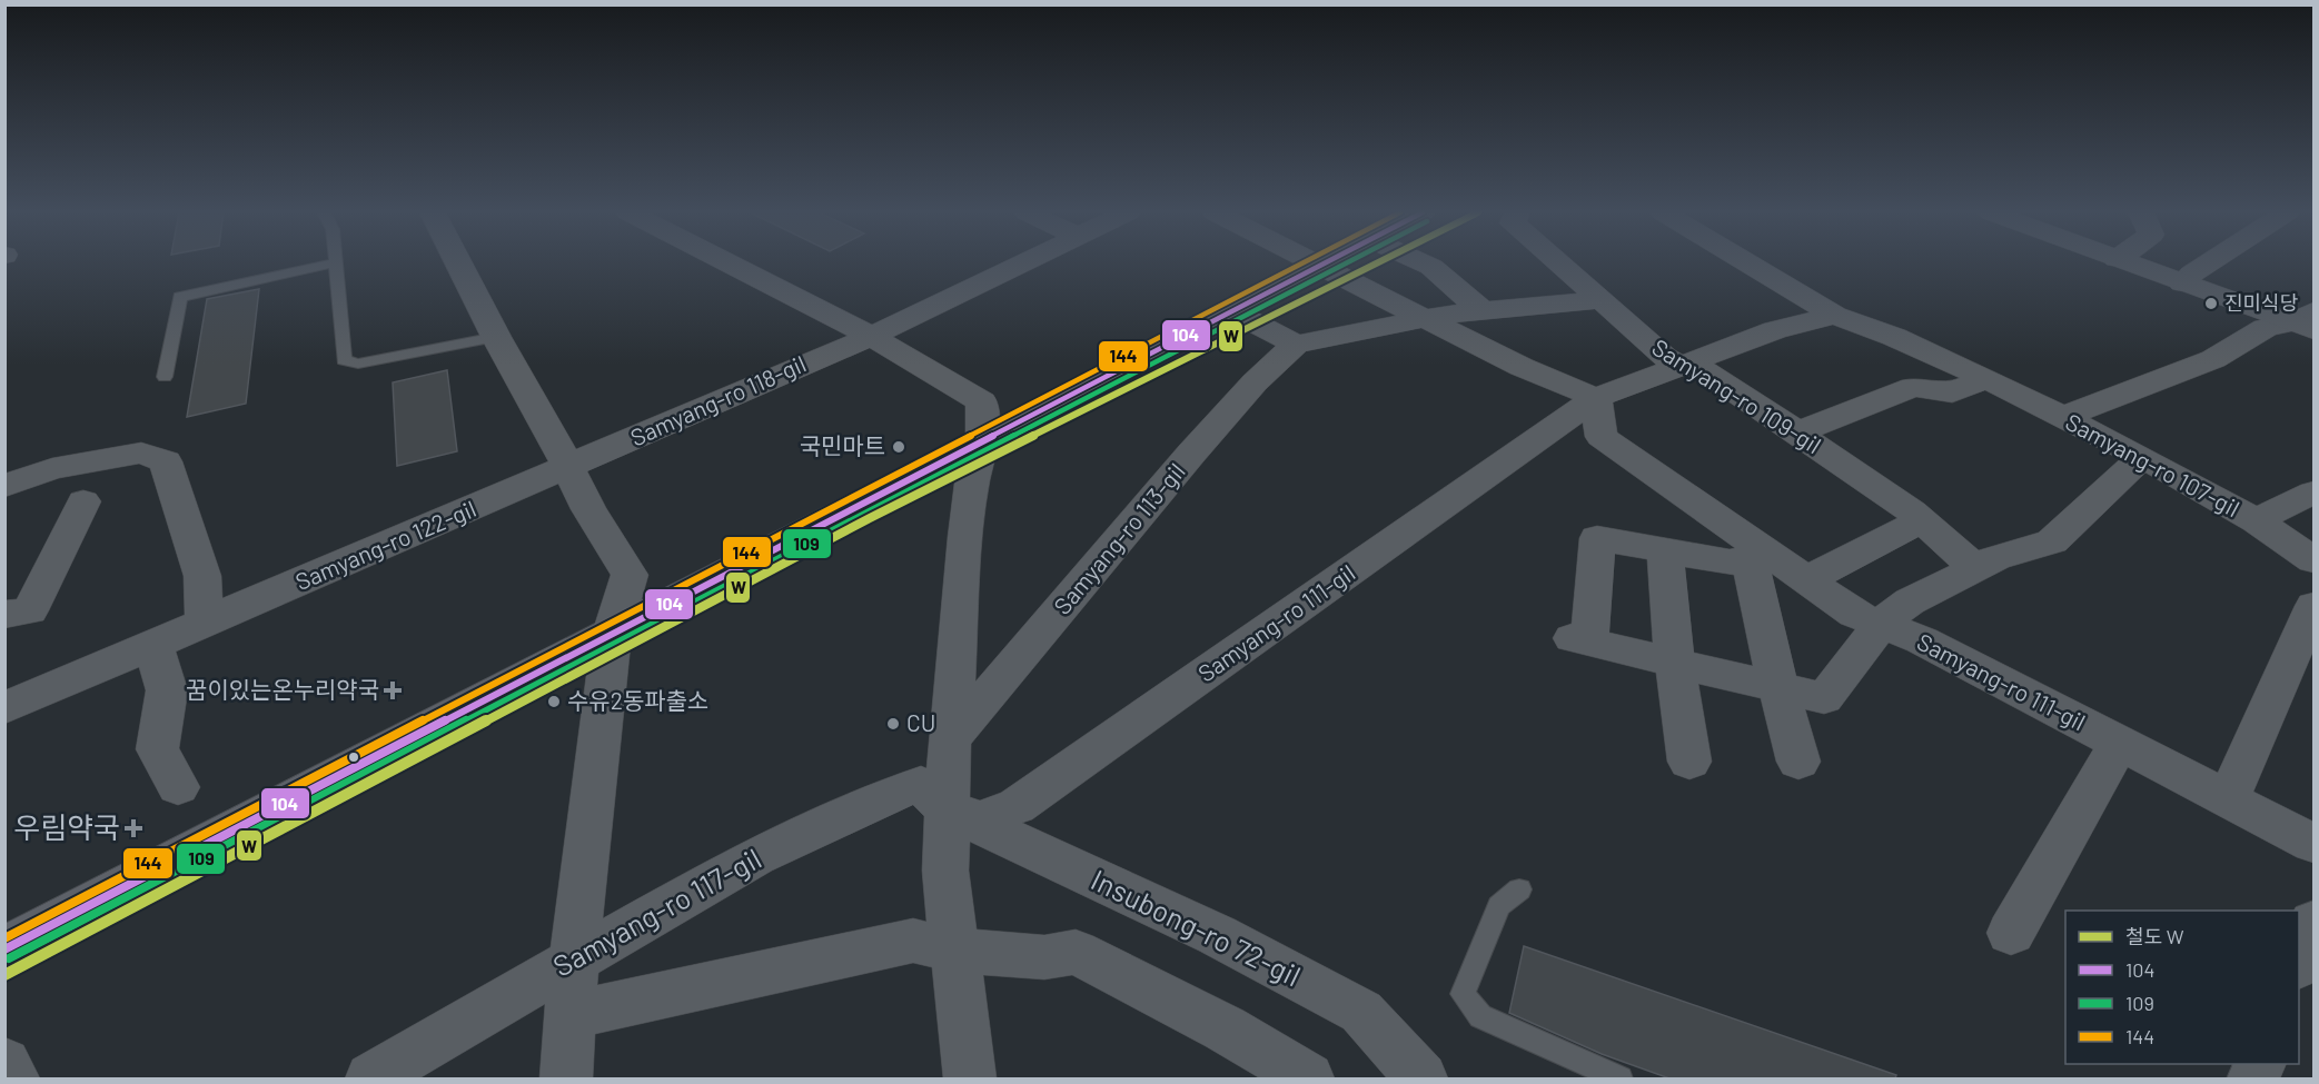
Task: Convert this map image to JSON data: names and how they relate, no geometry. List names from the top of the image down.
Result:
{
  "streets": {
    "street": [
      "Samyang-ro 109-gil",
      "Samyang-ro 118-gil",
      "Samyang-ro 107-gil",
      "Samyang-ro 113-gil",
      "Samyang-ro 122-gil",
      "Samyang-ro 111-gil",
      "Samyang-ro 117-gil",
      "Insubong-ro 72-gil"
    ]
  },
  "crossings": [
    ["Samyang-ro 109-gil", "Samyang-ro 111-gil"],
    ["Samyang-ro 118-gil", "Samyang-ro 122-gil"],
    ["Samyang-ro 107-gil", "Samyang-ro 111-gil"],
    ["Samyang-ro 111-gil", "Samyang-ro 117-gil"],
    ["Samyang-ro 111-gil", "Insubong-ro 72-gil"],
    ["Samyang-ro 117-gil", "Insubong-ro 72-gil"]
  ],
  "places": {
    "other": [
      "진미식당",
      "국민마트",
      "수유2동파출소",
      "CU"
    ],
    "health": ["꿈이있는온누리약국", "우림약국"]
  },
  "lines": [
    "rail line W",
    "transit line 104",
    "transit line 109",
    "transit line 144"
  ],
  "legend": [
    "철도 W",
    "104",
    "109",
    "144"
  ]
}
